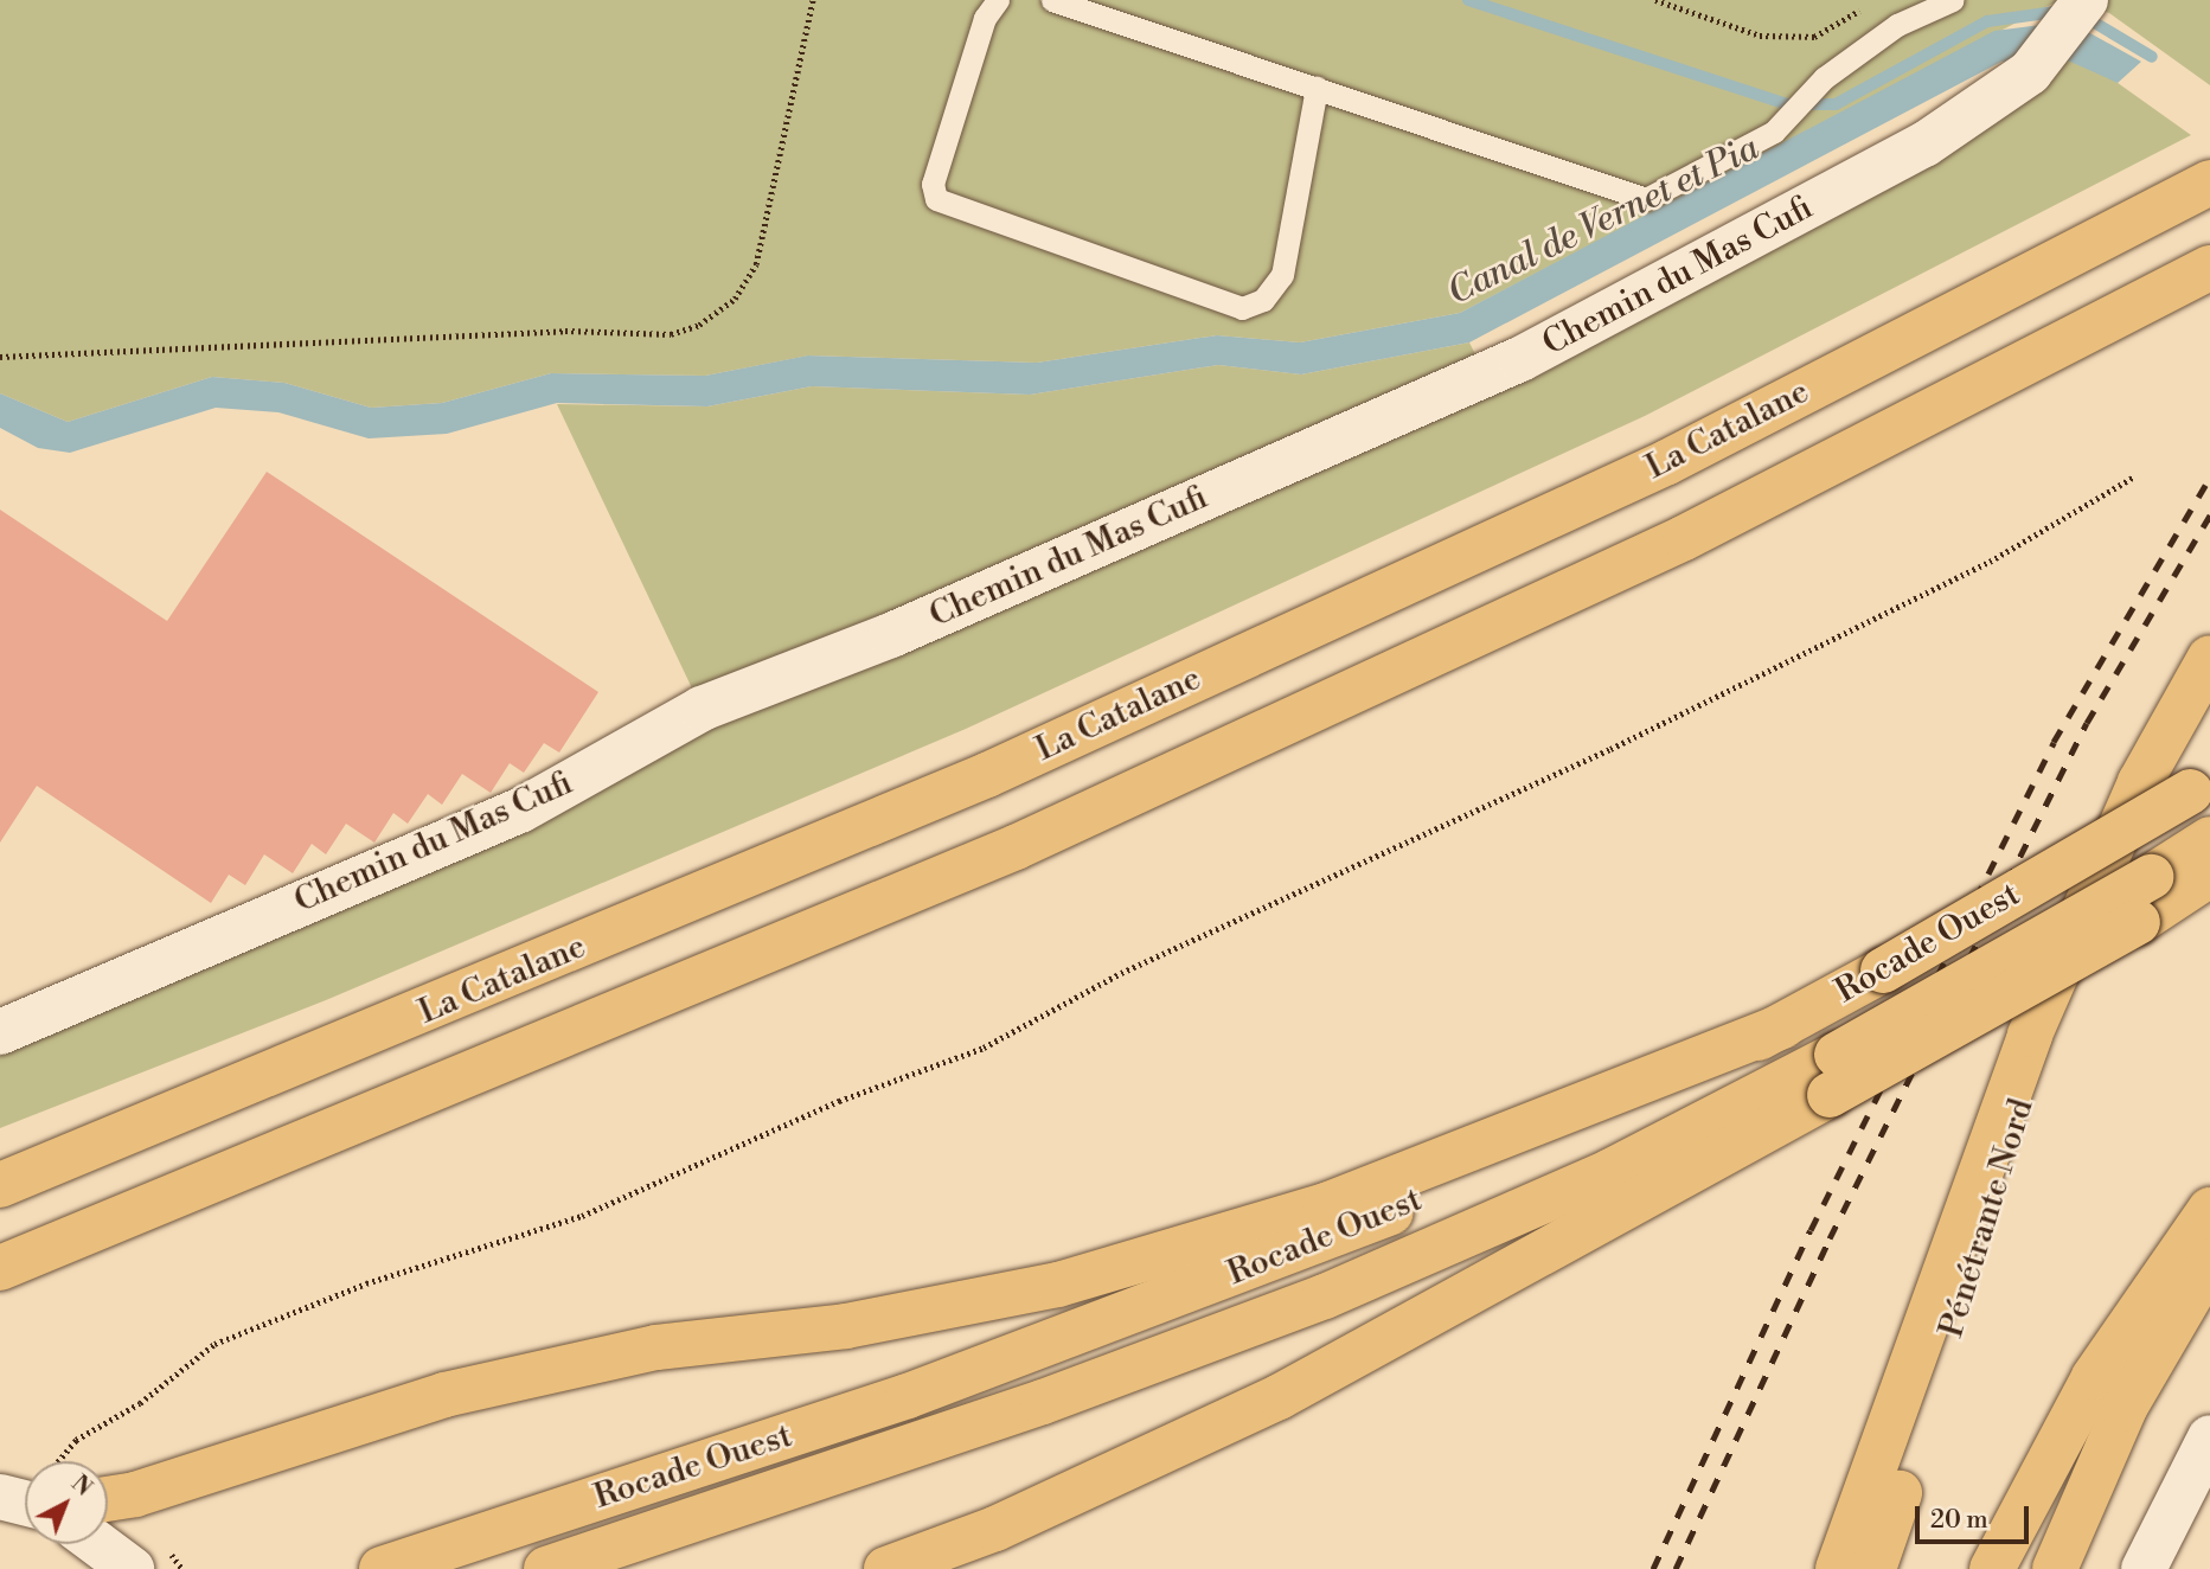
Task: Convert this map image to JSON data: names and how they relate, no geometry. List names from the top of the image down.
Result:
{
  "streets": {
    "highway": ["La Catalane", "Rocade Ouest", "Pénétrante Nord"],
    "street": ["Chemin du Mas Cufi"]
  },
  "water": ["Canal de Vernet et Pia"],
  "scale_bar": "20 m",
  "north": "top right"
}
